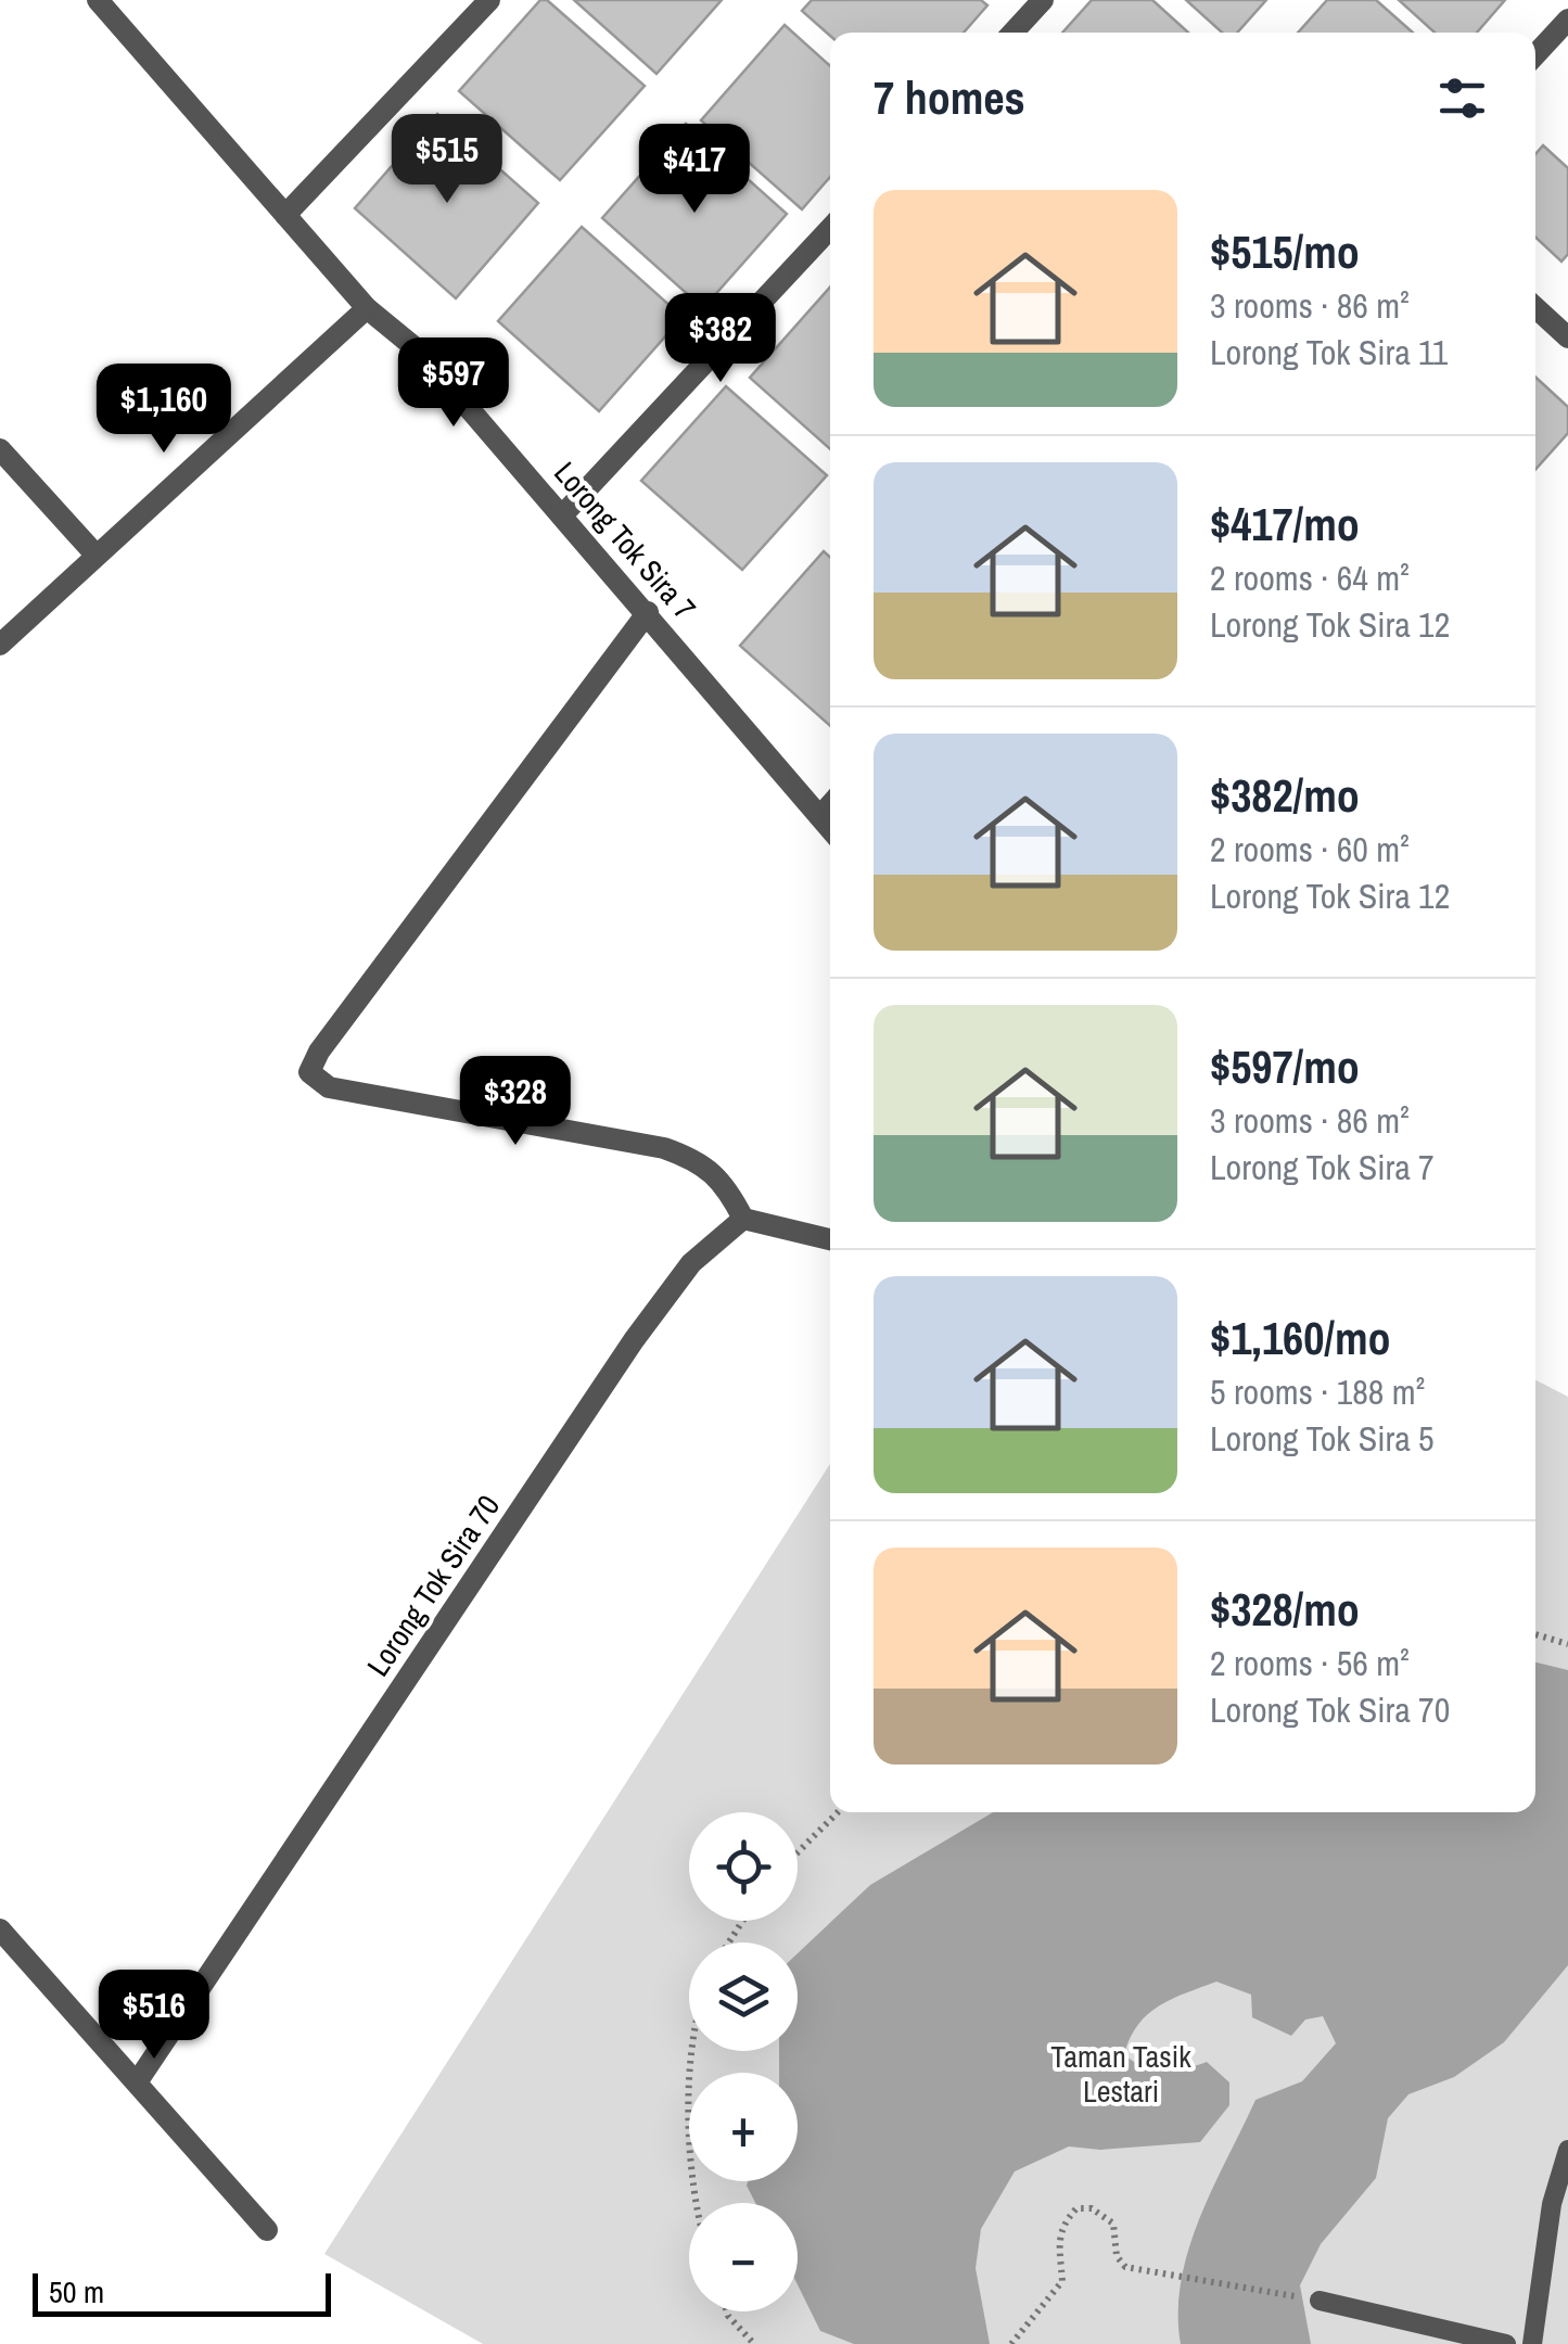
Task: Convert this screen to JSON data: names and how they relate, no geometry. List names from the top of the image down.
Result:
{
  "streets": {
    "street": ["Lorong Tok Sira 7", "Lorong Tok Sira 70"]
  },
  "parks": ["Taman Tasik Lestari"],
  "scale_bar": "50 m",
  "page": {
    "heading": "7 homes",
    "price": [
      "$515",
      "$417",
      "$382",
      "$597",
      "$1,160",
      "$328",
      "$516"
    ],
    "list": [
      {
        "name": "$515/mo",
        "note": "3 rooms · 86 m² · Lorong Tok Sira 11"
      },
      {
        "name": "$417/mo",
        "note": "2 rooms · 64 m² · Lorong Tok Sira 12"
      },
      {
        "name": "$382/mo",
        "note": "2 rooms · 60 m² · Lorong Tok Sira 12"
      },
      {
        "name": "$597/mo",
        "note": "3 rooms · 86 m² · Lorong Tok Sira 7"
      },
      {
        "name": "$1,160/mo",
        "note": "5 rooms · 188 m² · Lorong Tok Sira 5"
      },
      {
        "name": "$328/mo",
        "note": "2 rooms · 56 m² · Lorong Tok Sira 70"
      }
    ],
    "map_buttons": ["+", "−"],
    "scale": "50 m"
  }
}
